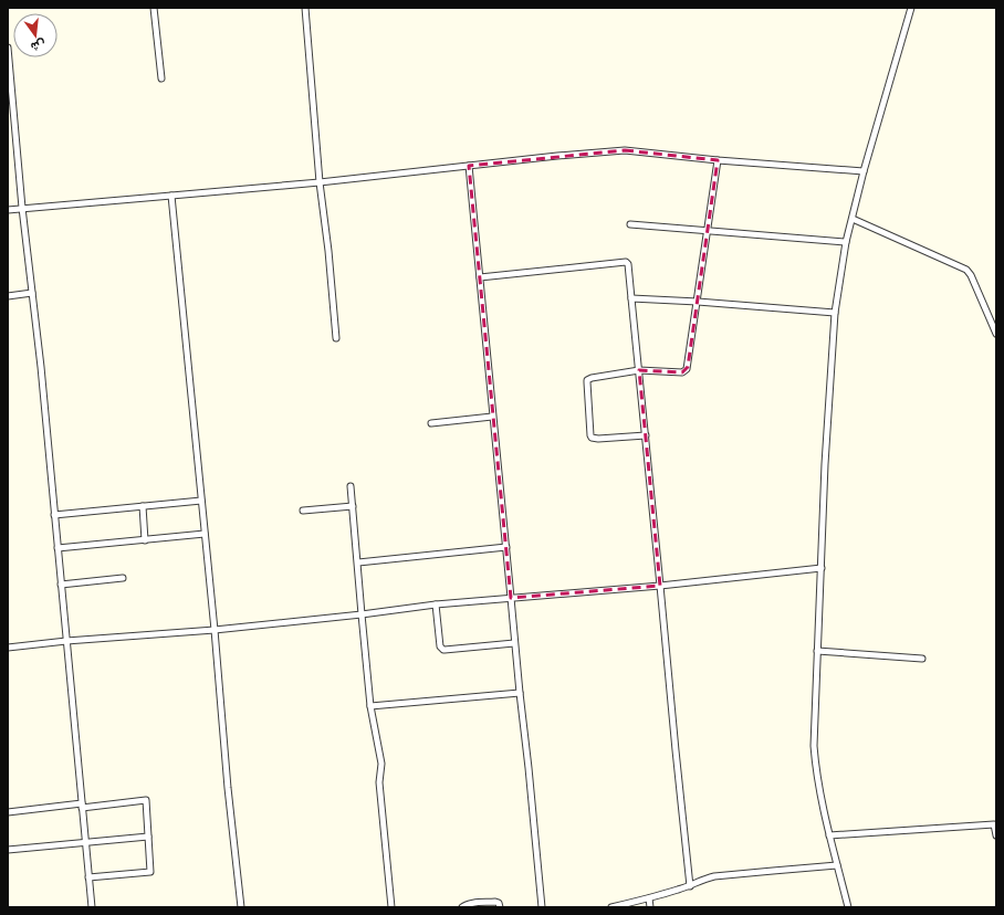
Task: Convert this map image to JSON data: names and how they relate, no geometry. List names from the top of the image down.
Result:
{
  "north": "bottom"
}
